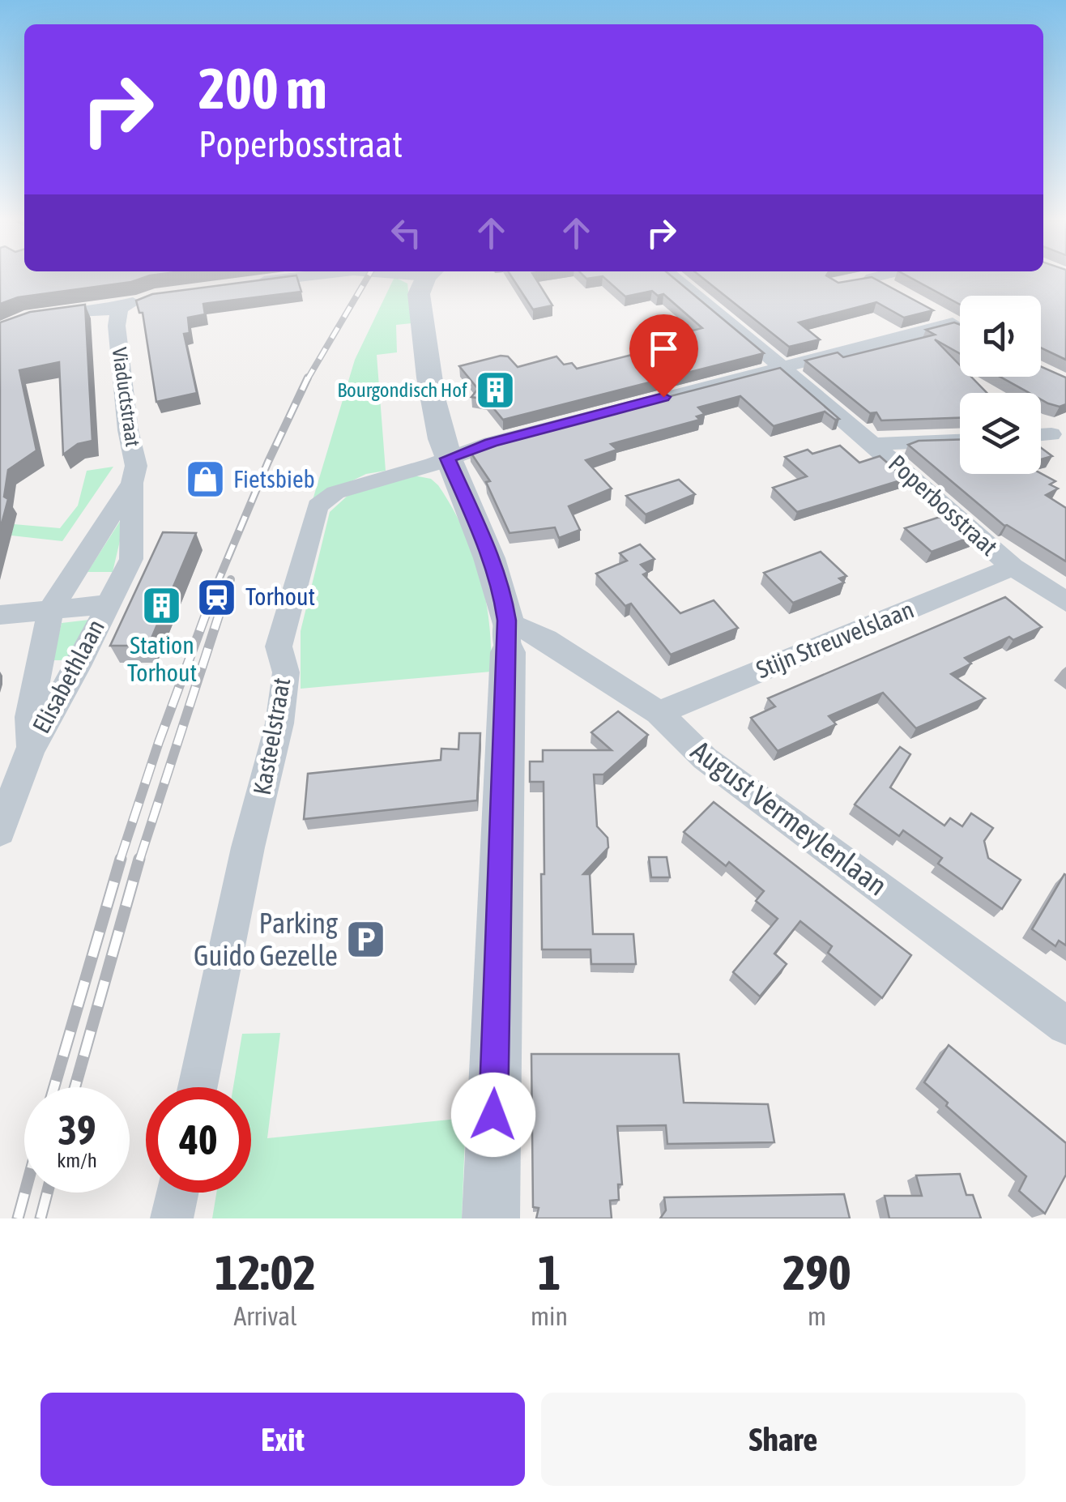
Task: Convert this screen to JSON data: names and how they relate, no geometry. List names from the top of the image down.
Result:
{
  "streets": {
    "street": [
      "Viaductstraat",
      "Poperbosstraat",
      "Stijn Streuvelslaan",
      "Elisabethlaan",
      "Kasteelstraat",
      "August Vermeylenlaan"
    ]
  },
  "crossings": [
    ["Viaductstraat", "Elisabethlaan"],
    ["Poperbosstraat", "Stijn Streuvelslaan"],
    ["Stijn Streuvelslaan", "August Vermeylenlaan"]
  ],
  "places": {
    "building": ["Bourgondisch Hof", "Station Torhout"],
    "shop": ["Fietsbieb"],
    "station": ["Torhout"],
    "parking": ["Parking Guido Gezelle"]
  },
  "page": {
    "turn": ["200 m", "Poperbosstraat"],
    "speed": "39 km/h",
    "limit": "40",
    "eta": [
      "12:02",
      "Arrival",
      "1",
      "min",
      "290",
      "m"
    ],
    "buttons": ["Exit", "Share"]
  }
}
